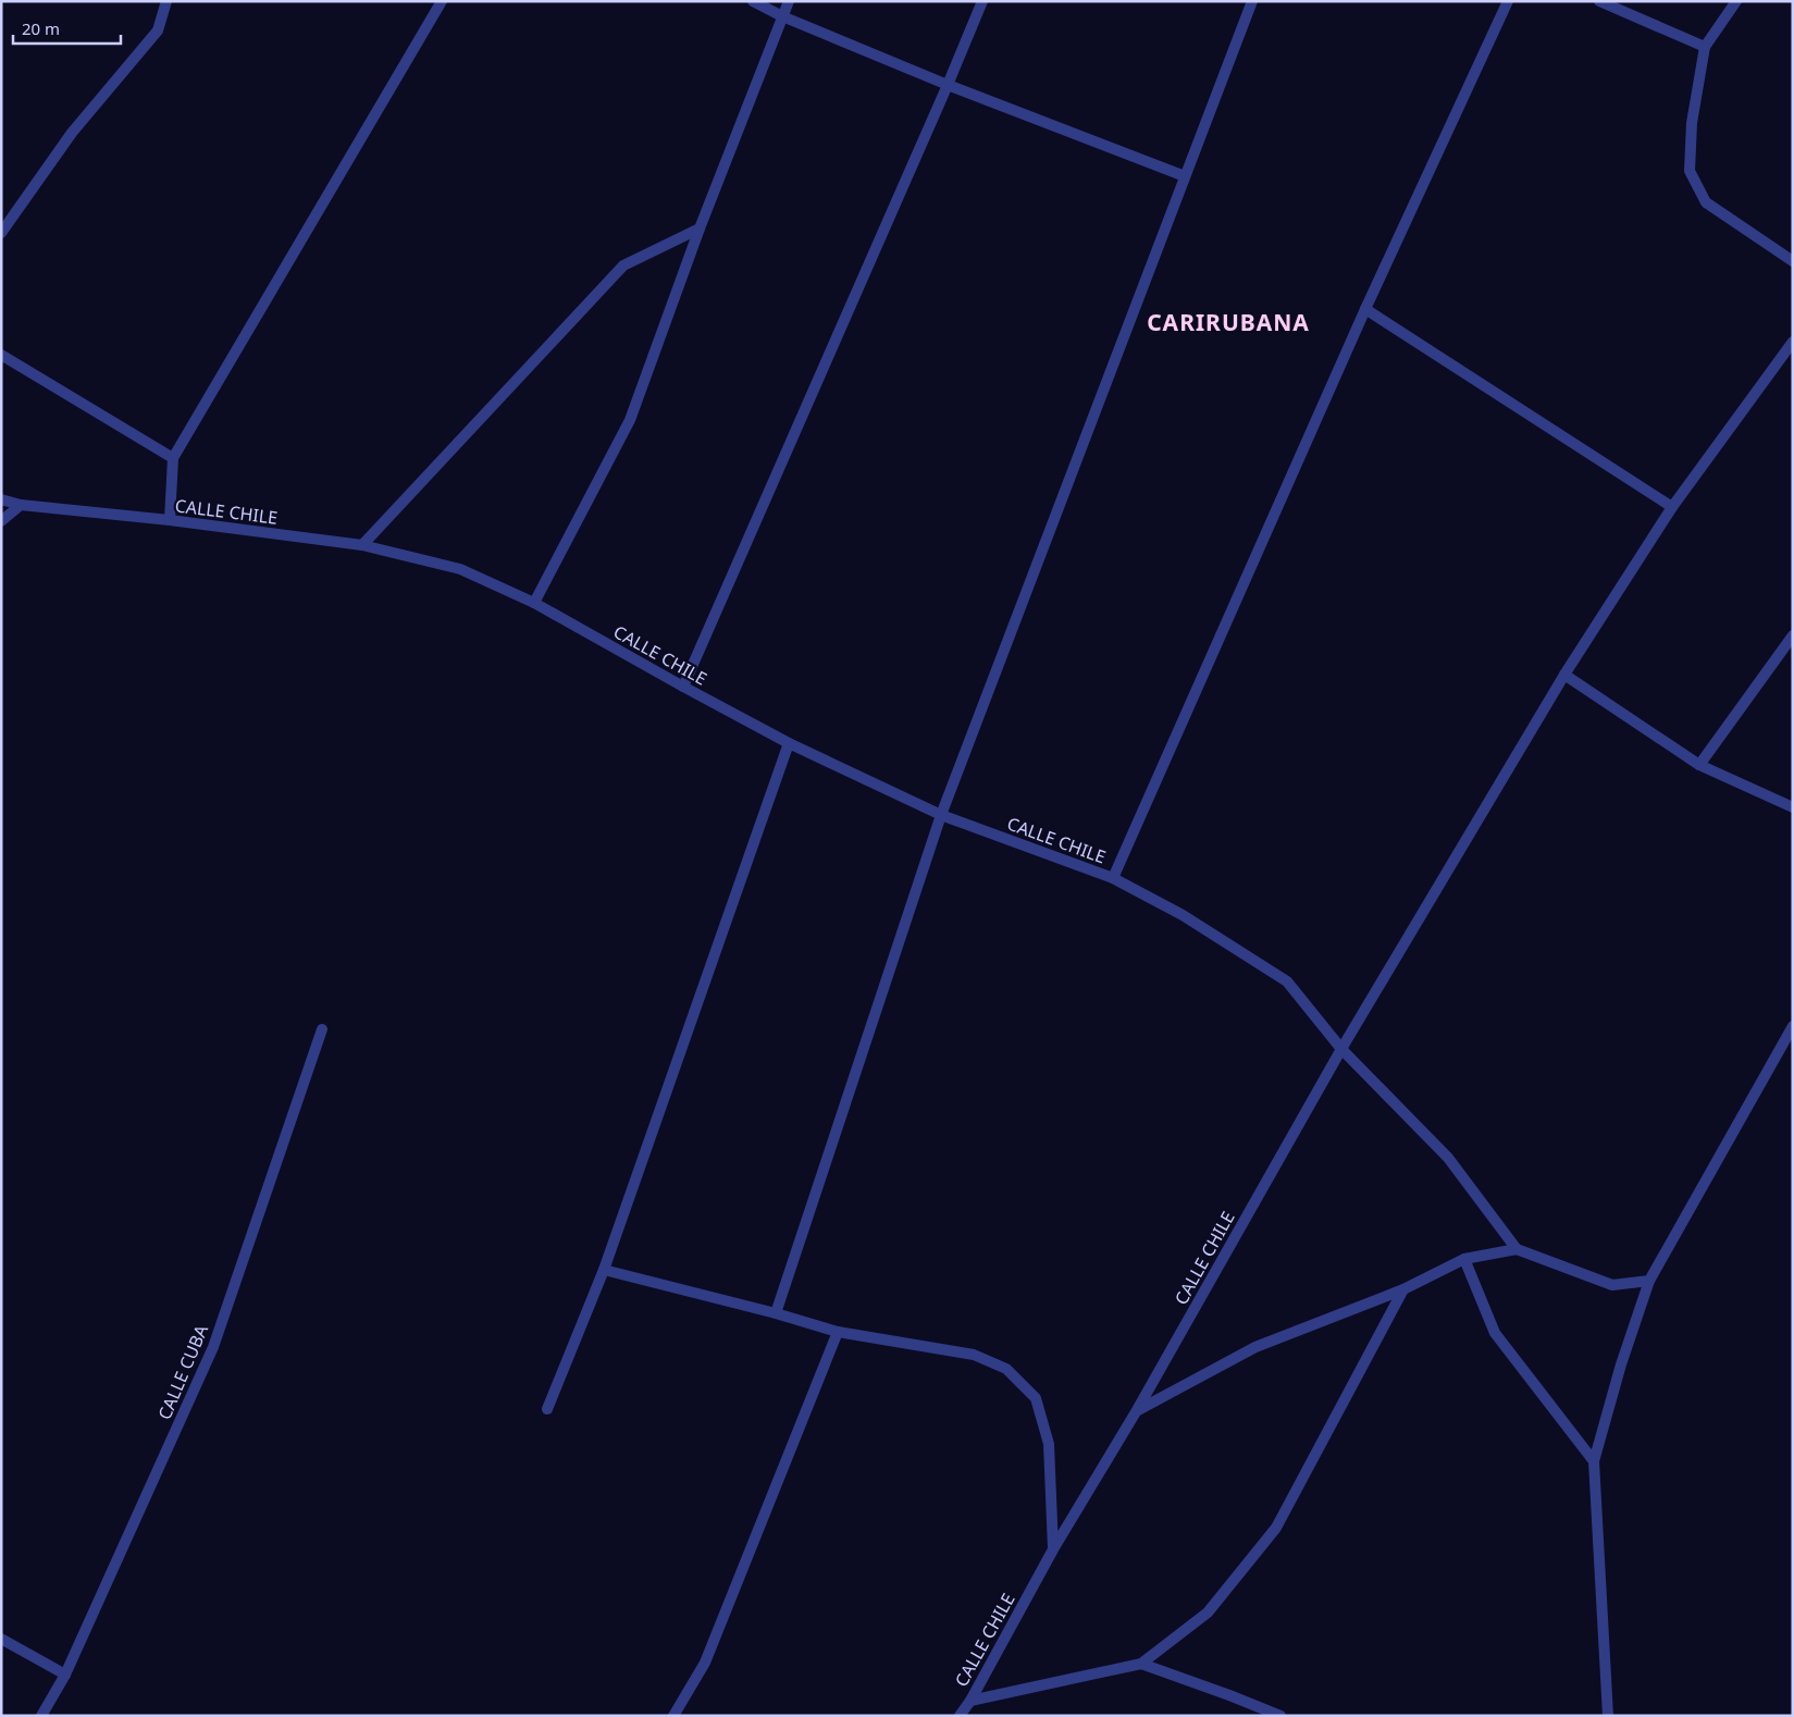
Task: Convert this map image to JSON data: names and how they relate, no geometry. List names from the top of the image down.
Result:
{
  "streets": {
    "street": ["CALLE CHILE", "CALLE CUBA"]
  },
  "districts": ["CARIRUBANA"],
  "scale_bar": "20 m"
}
